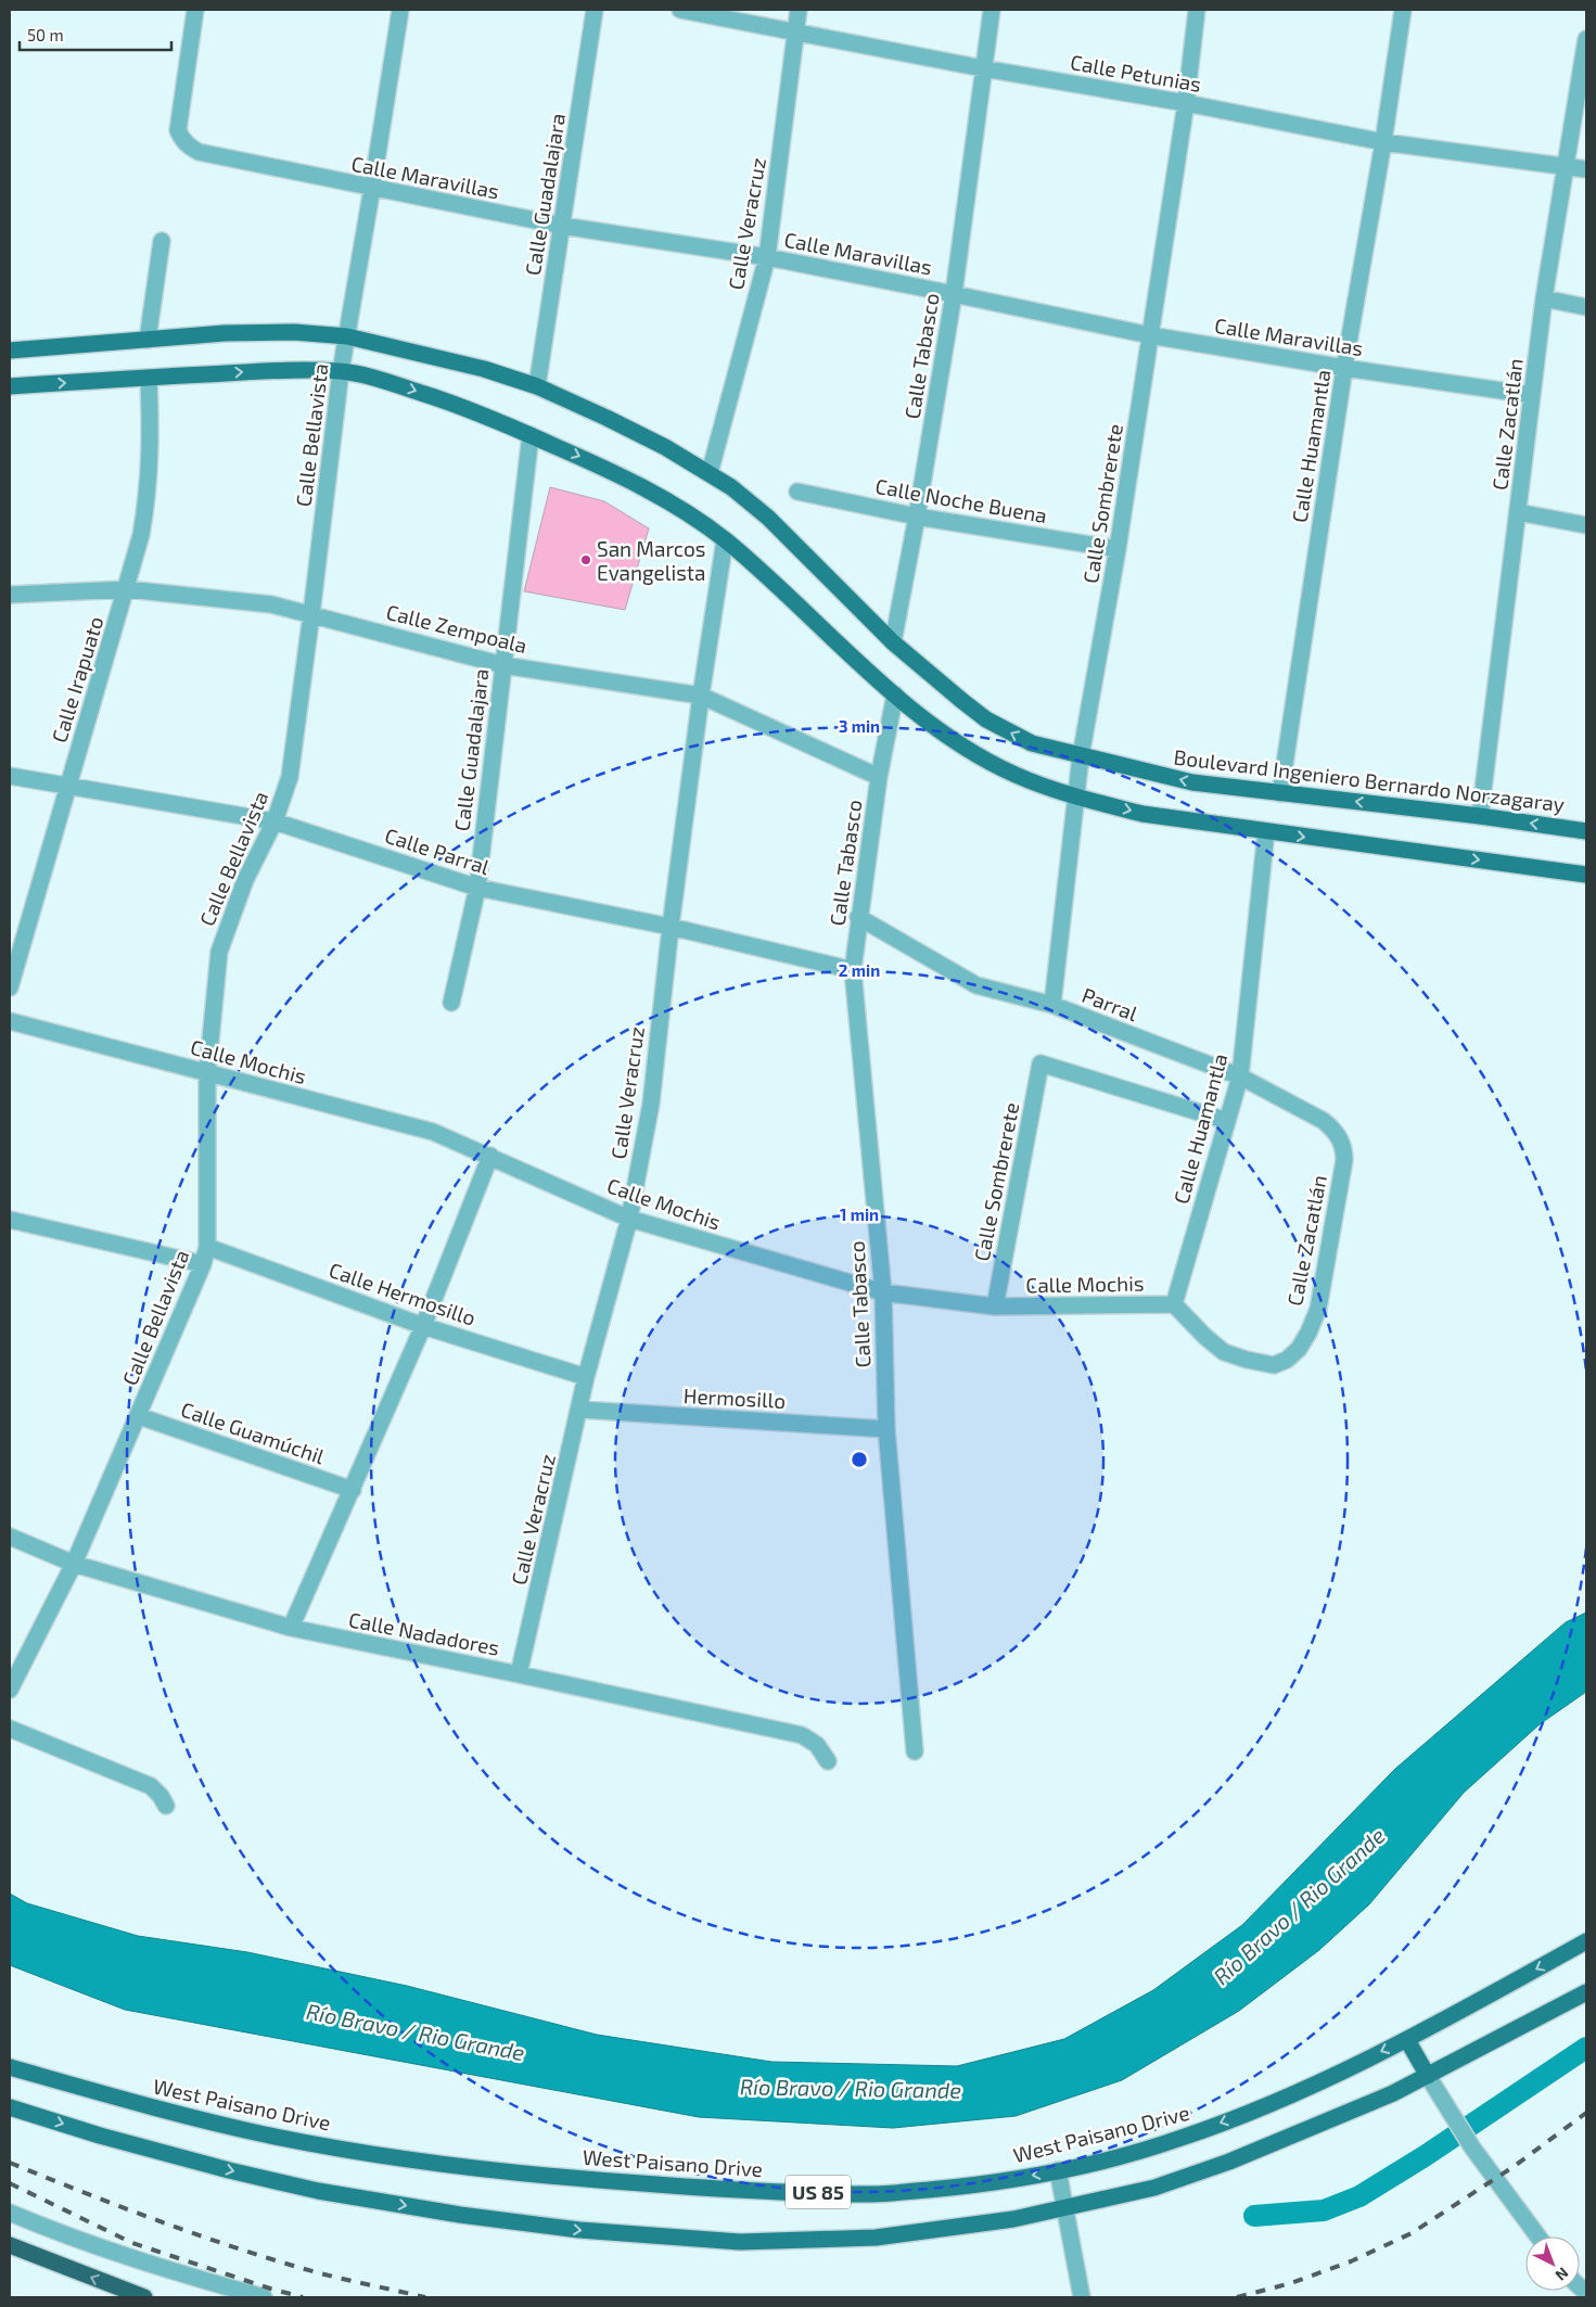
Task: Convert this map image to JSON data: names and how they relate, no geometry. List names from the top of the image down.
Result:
{
  "streets": {
    "main road": ["Boulevard Ingeniero Bernardo Norzagaray", "West Paisano Drive", "US 85"],
    "street": [
      "Calle Petunias",
      "Calle Maravillas",
      "Calle Guadalajara",
      "Calle Veracruz",
      "Calle Tabasco",
      "Calle Zacatlán",
      "Calle Bellavista",
      "Calle Huamantla",
      "Calle Noche Buena",
      "Calle Sombrerete",
      "Calle Zempoala",
      "Calle Irapuato",
      "Calle Parral",
      "Parral",
      "Calle Mochis",
      "Calle Hermosillo",
      "Hermosillo",
      "Calle Guamúchil",
      "Calle Nadadores"
    ]
  },
  "crossings": [
    ["Calle Petunias", "Calle Veracruz"],
    ["Calle Petunias", "Calle Tabasco"],
    ["Calle Petunias", "Calle Zacatlán"],
    ["Calle Petunias", "Calle Huamantla"],
    ["Calle Petunias", "Calle Sombrerete"],
    ["Calle Maravillas", "Calle Guadalajara"],
    ["Calle Maravillas", "Calle Veracruz"],
    ["Calle Maravillas", "Calle Tabasco"],
    ["Calle Maravillas", "Calle Zacatlán"],
    ["Calle Maravillas", "Calle Bellavista"],
    ["Calle Maravillas", "Calle Huamantla"],
    ["Calle Maravillas", "Calle Sombrerete"],
    ["Calle Guadalajara", "Calle Zempoala"],
    ["Calle Guadalajara", "Boulevard Ingeniero Bernardo Norzagaray"],
    ["Calle Guadalajara", "Calle Parral"],
    ["Calle Veracruz", "Calle Zempoala"],
    ["Calle Veracruz", "Boulevard Ingeniero Bernardo Norzagaray"],
    ["Calle Veracruz", "Calle Parral"],
    ["Calle Veracruz", "Calle Mochis"],
    ["Calle Veracruz", "Calle Hermosillo"],
    ["Calle Veracruz", "Hermosillo"],
    ["Calle Veracruz", "Calle Nadadores"],
    ["Calle Tabasco", "Calle Noche Buena"],
    ["Calle Tabasco", "Calle Zempoala"],
    ["Calle Tabasco", "Boulevard Ingeniero Bernardo Norzagaray"],
    ["Calle Tabasco", "Calle Parral"],
    ["Calle Tabasco", "Parral"],
    ["Calle Tabasco", "Calle Mochis"],
    ["Calle Tabasco", "Hermosillo"],
    ["Calle Zacatlán", "Calle Huamantla"],
    ["Calle Zacatlán", "Boulevard Ingeniero Bernardo Norzagaray"],
    ["Calle Zacatlán", "Parral"],
    ["Calle Zacatlán", "Calle Mochis"],
    ["Calle Bellavista", "Calle Zempoala"],
    ["Calle Bellavista", "Boulevard Ingeniero Bernardo Norzagaray"],
    ["Calle Bellavista", "Calle Parral"],
    ["Calle Bellavista", "Calle Mochis"],
    ["Calle Bellavista", "Calle Hermosillo"],
    ["Calle Bellavista", "Calle Guamúchil"],
    ["Calle Bellavista", "Calle Nadadores"],
    ["Calle Huamantla", "Calle Sombrerete"],
    ["Calle Huamantla", "Boulevard Ingeniero Bernardo Norzagaray"],
    ["Calle Huamantla", "Parral"],
    ["Calle Huamantla", "Calle Mochis"],
    ["Calle Noche Buena", "Calle Sombrerete"],
    ["Calle Sombrerete", "Boulevard Ingeniero Bernardo Norzagaray"],
    ["Calle Sombrerete", "Parral"],
    ["Calle Sombrerete", "Calle Mochis"],
    ["Calle Zempoala", "Calle Irapuato"],
    ["Calle Irapuato", "Calle Parral"]
  ],
  "water": ["Río Bravo / Rio Grande"],
  "places": ["San Marcos Evangelista"],
  "scale_bar": "50 m",
  "north": "bottom right",
  "rings": ["3 min", "2 min", "1 min"]
}
